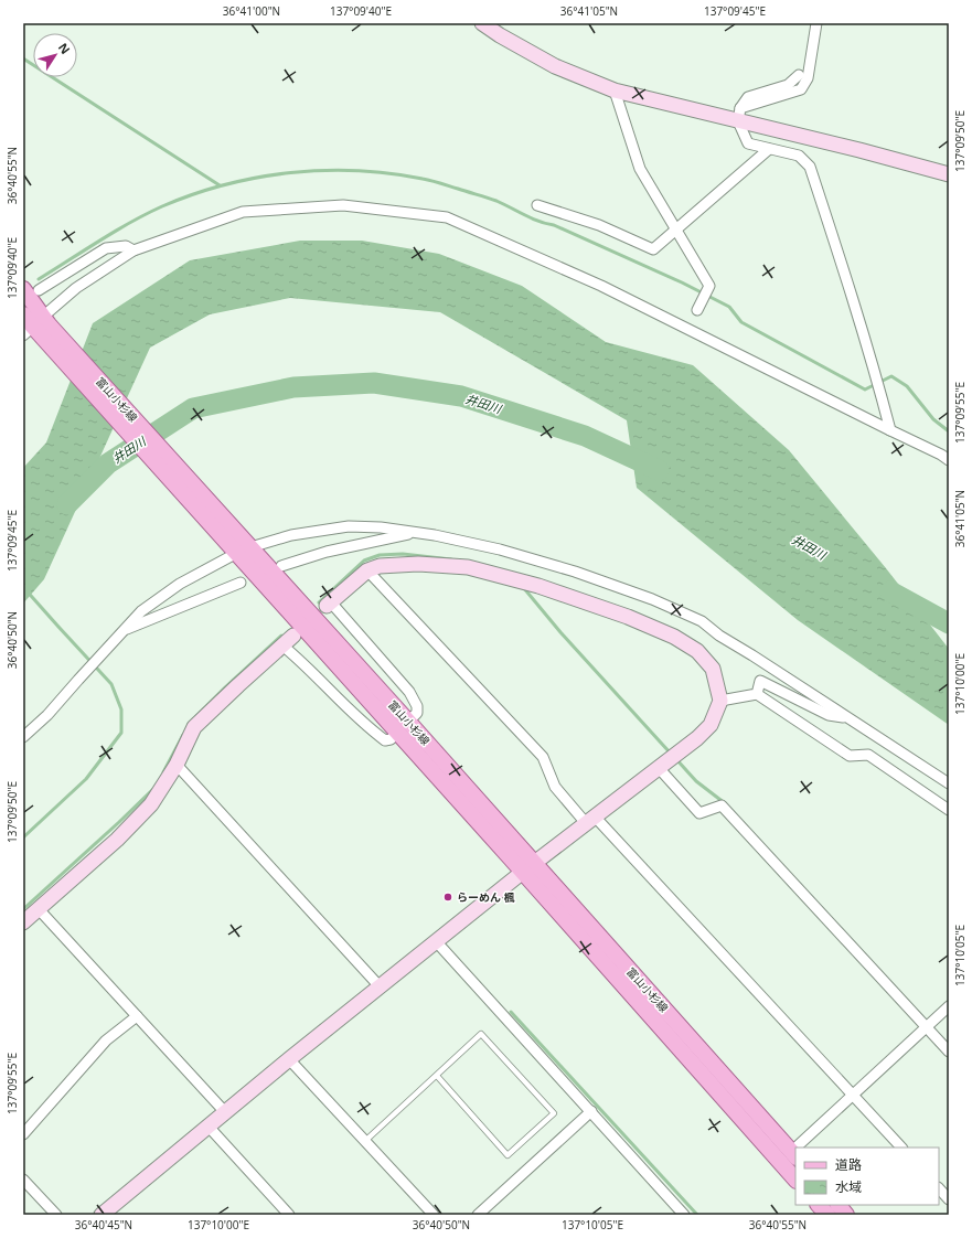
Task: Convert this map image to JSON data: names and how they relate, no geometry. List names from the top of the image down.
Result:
{
  "streets": {
    "main road": ["富山小杉線"]
  },
  "water": ["井田川"],
  "places": ["らーめん 楓"],
  "legend": ["道路", "水域"],
  "north": "top right",
  "coordinates": [
    "36°41'00\"N",
    "137°09'40\"E",
    "36°41'05\"N",
    "137°09'45\"E",
    "137°09'50\"E",
    "36°40'55\"N",
    "137°09'55\"E",
    "36°40'50\"N",
    "137°10'00\"E",
    "137°10'05\"E",
    "36°40'45\"N"
  ]
}
